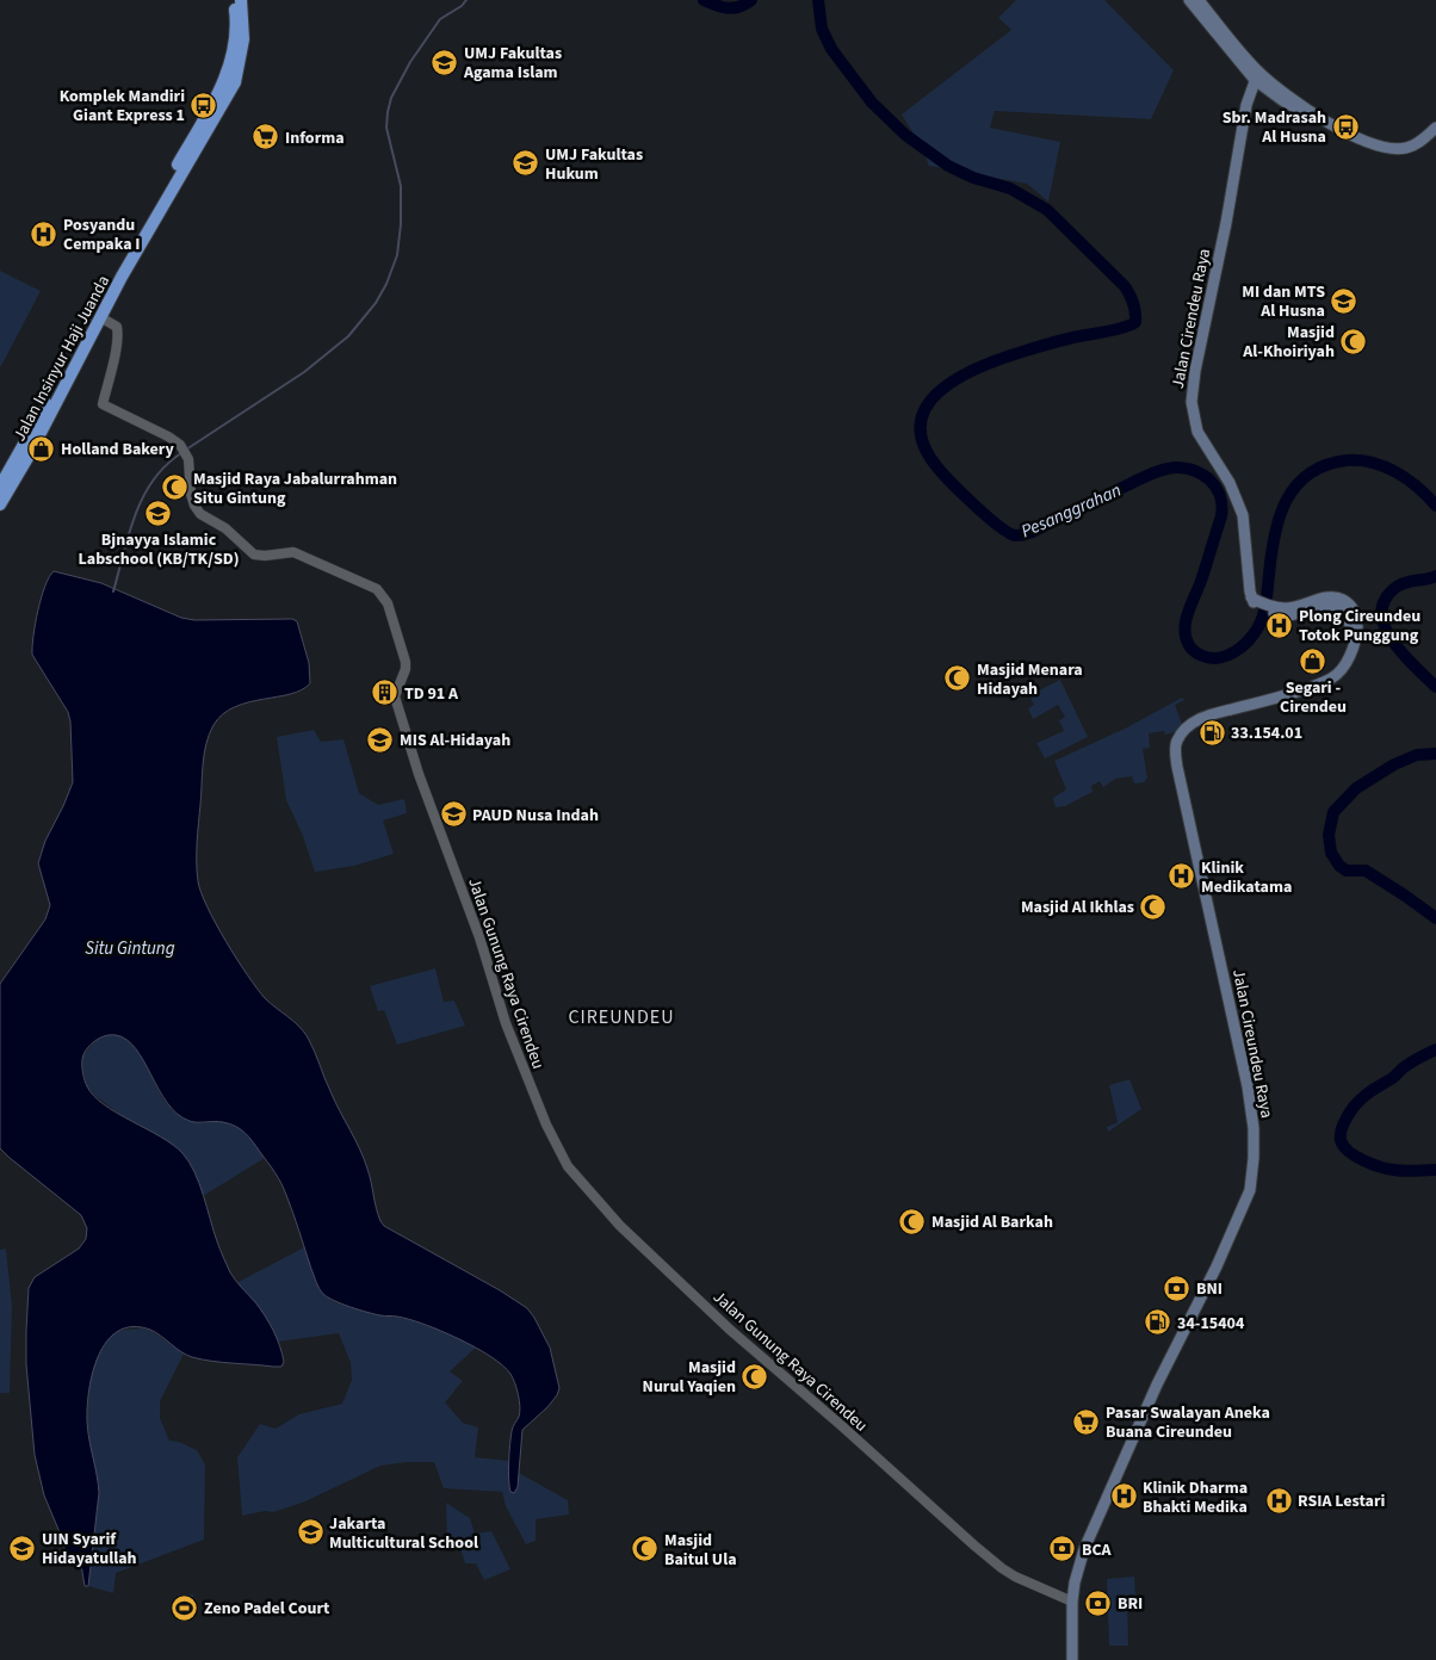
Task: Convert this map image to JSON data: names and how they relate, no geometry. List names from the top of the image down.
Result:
{
  "streets": {
    "highway": ["Jalan Insinyur Haji Juanda"],
    "main road": ["Jalan Cirendeu Raya", "Jalan Cireundeu Raya"],
    "street": ["Jalan Gunung Raya Cirendeu"]
  },
  "crossings": [
    ["Jalan Cirendeu Raya", "Jalan Cireundeu Raya"],
    ["Jalan Insinyur Haji Juanda", "Jalan Gunung Raya Cirendeu"],
    ["Jalan Gunung Raya Cirendeu", "Jalan Cireundeu Raya"]
  ],
  "districts": ["CIREUNDEU"],
  "water": ["Pesanggrahan", "Situ Gintung"],
  "places": {
    "school or university": [
      "UMJ Fakultas Agama Islam",
      "UMJ Fakultas Hukum",
      "MI dan MTS Al Husna",
      "Bjnayya Islamic Labschool (KB/TK/SD)",
      "MIS Al-Hidayah",
      "PAUD Nusa Indah",
      "Jakarta Multicultural School",
      "UIN Syarif Hidayatullah"
    ],
    "bus stop": ["Komplek Mandiri Giant Express 1", "Sbr. Madrasah Al Husna"],
    "supermarket": ["Informa", "Pasar Swalayan Aneka Buana Cireundeu"],
    "hospital": [
      "Posyandu Cempaka I",
      "Plong Cireundeu Totok Punggung",
      "Klinik Medikatama",
      "Klinik Dharma Bhakti Medika",
      "RSIA Lestari"
    ],
    "mosque": [
      "Masjid Al-Khoiriyah",
      "Masjid Raya Jabalurrahman Situ Gintung",
      "Masjid Menara Hidayah",
      "Masjid Al Ikhlas",
      "Masjid Al Barkah",
      "Masjid Nurul Yaqien",
      "Masjid Baitul Ula"
    ],
    "shop": ["Holland Bakery", "Segari - Cirendeu"],
    "building": ["TD 91 A"],
    "fuel station": ["33.154.01", "34-15404"],
    "bank": ["BNI", "BCA", "BRI"],
    "sports": ["Zeno Padel Court"]
  }
}
